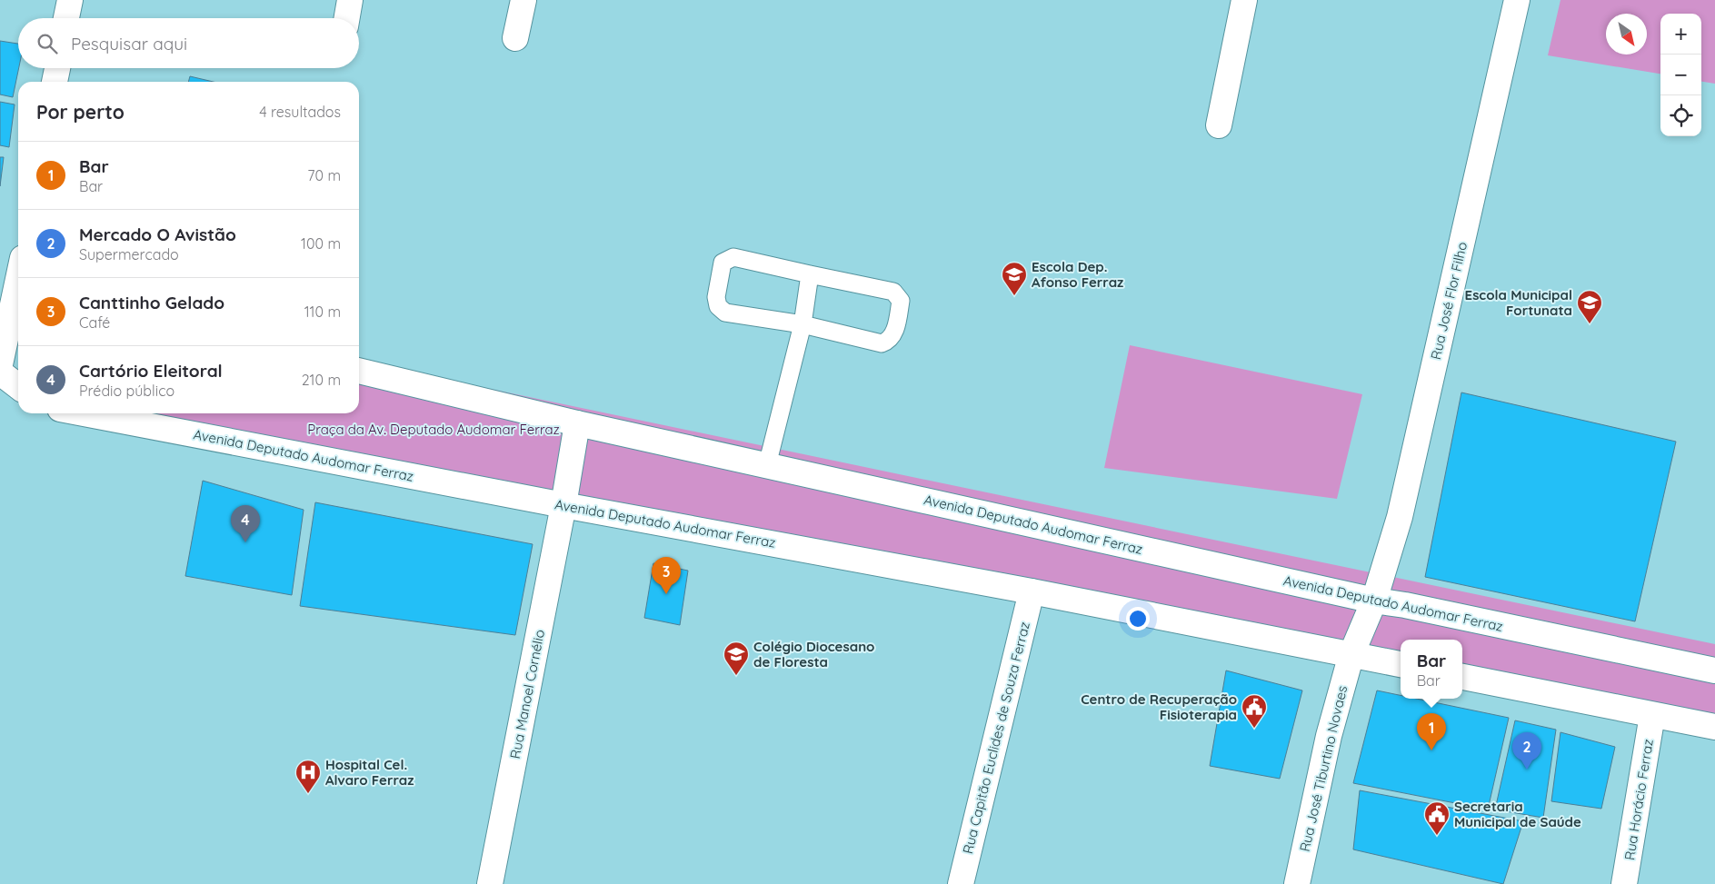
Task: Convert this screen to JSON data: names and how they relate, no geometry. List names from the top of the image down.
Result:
{
  "streets": {
    "street": [
      "Rua José Flor Filho",
      "Avenida Deputado Audomar Ferraz",
      "Rua Manoel Cornélio",
      "Rua Capitão Euclides de Souza Ferraz",
      "Rua José Tiburtino Novaes",
      "Rua Horácio Ferraz"
    ]
  },
  "crossings": [
    ["Rua José Flor Filho", "Avenida Deputado Audomar Ferraz"],
    ["Rua José Flor Filho", "Rua José Tiburtino Novaes"],
    ["Avenida Deputado Audomar Ferraz", "Rua Manoel Cornélio"],
    ["Avenida Deputado Audomar Ferraz", "Rua Capitão Euclides de Souza Ferraz"],
    ["Avenida Deputado Audomar Ferraz", "Rua José Tiburtino Novaes"]
  ],
  "parks": ["Praça da Av. Deputado Audomar Ferraz"],
  "places": {
    "school or university": ["Escola Dep. Afonso Ferraz", "Escola Municipal Fortunata", "Colégio Diocesano de Floresta"],
    "public building": ["Centro de Recuperação Fisioterapia", "Secretaria Municipal de Saúde"],
    "hospital": ["Hospital Cel. Alvaro Ferraz"]
  },
  "north": "bottom right",
  "page": {
    "map_buttons": ["+", "−"],
    "search": "Pesquisar aqui",
    "heading": ["Por perto", "4 resultados"],
    "list": [
      {
        "mark": "1",
        "name": "Bar",
        "note": "Bar",
        "value": "70 m"
      },
      {
        "mark": "2",
        "name": "Mercado O Avistão",
        "note": "Supermercado",
        "value": "100 m"
      },
      {
        "mark": "3",
        "name": "Canttinho Gelado",
        "note": "Café",
        "value": "110 m"
      },
      {
        "mark": "4",
        "name": "Cartório Eleitoral",
        "note": "Prédio público",
        "value": "210 m"
      }
    ],
    "pins": [
      "4",
      "3",
      "1",
      "2"
    ],
    "popup": ["Bar", "Bar"]
  }
}
